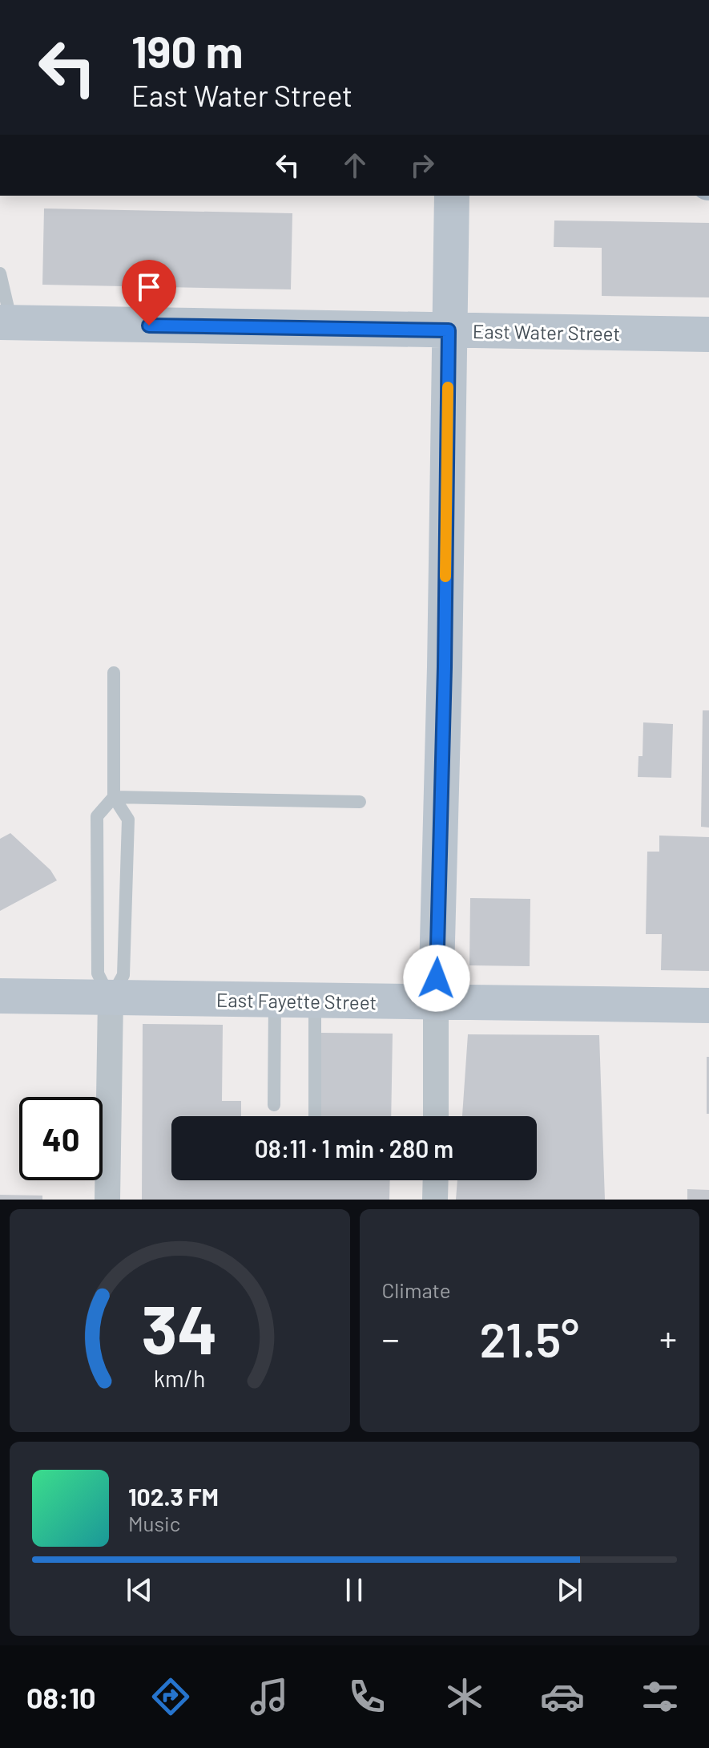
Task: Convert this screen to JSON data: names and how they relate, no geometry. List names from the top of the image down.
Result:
{
  "streets": {
    "street": ["East Water Street", "East Fayette Street"]
  },
  "page": {
    "turn": ["190 m", "East Water Street"],
    "limit": "40",
    "trip": "08:11 · 1 min · 280 m",
    "tile": "Climate",
    "heat": ["−", "21.5°", "+"],
    "song": ["102.3 FM", "Music"],
    "tabs": "08:10",
    "gauge": ["34", "km/h"]
  }
}
